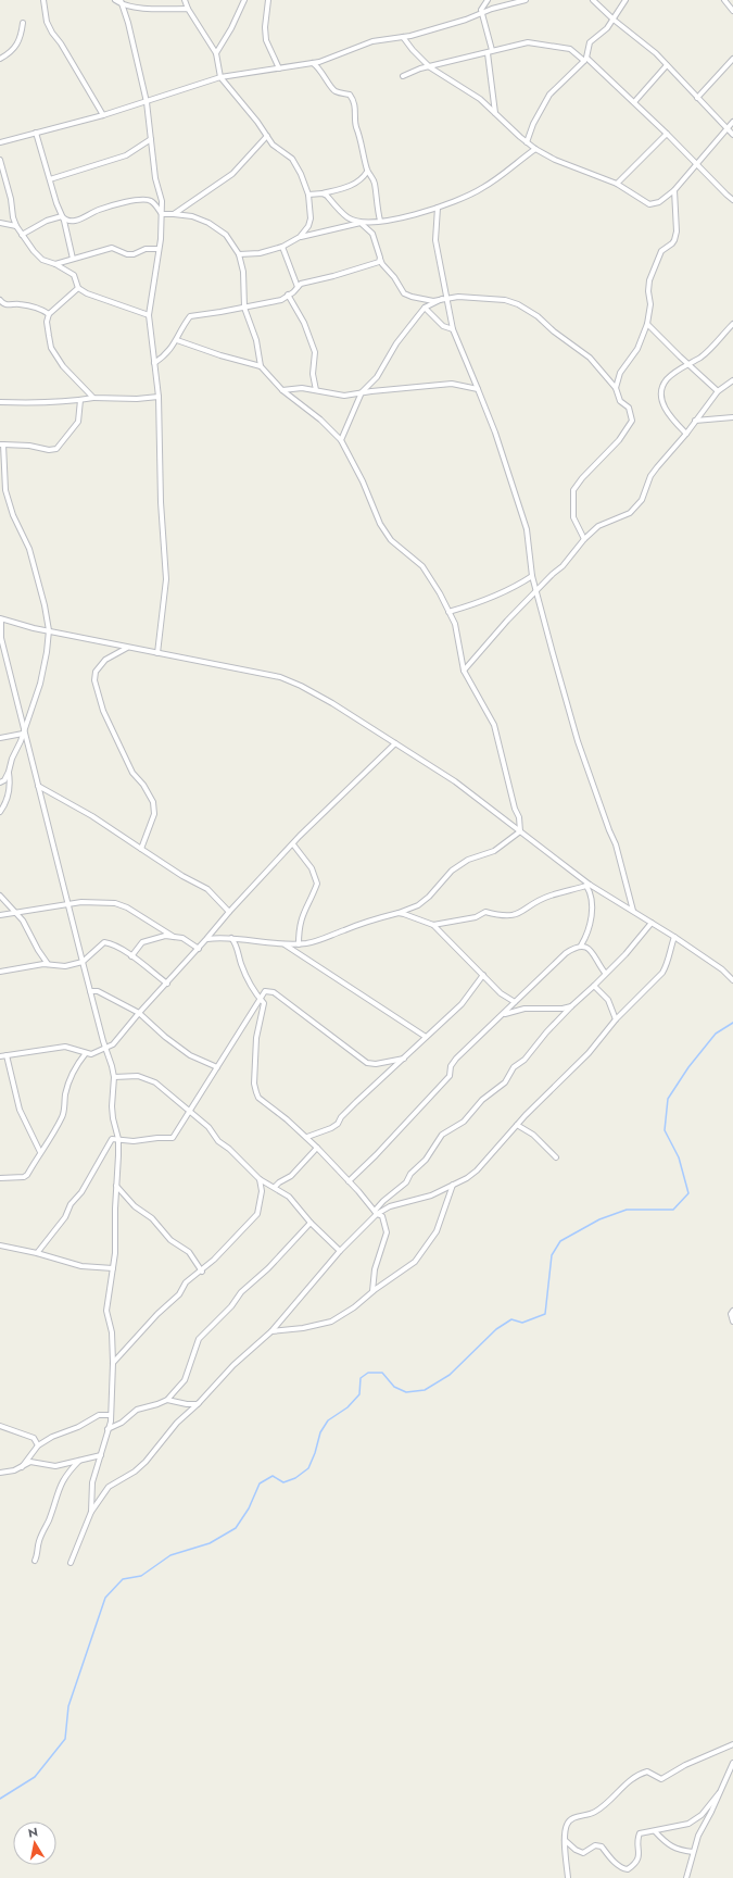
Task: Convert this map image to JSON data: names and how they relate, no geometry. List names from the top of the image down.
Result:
{
  "north": "top"
}
